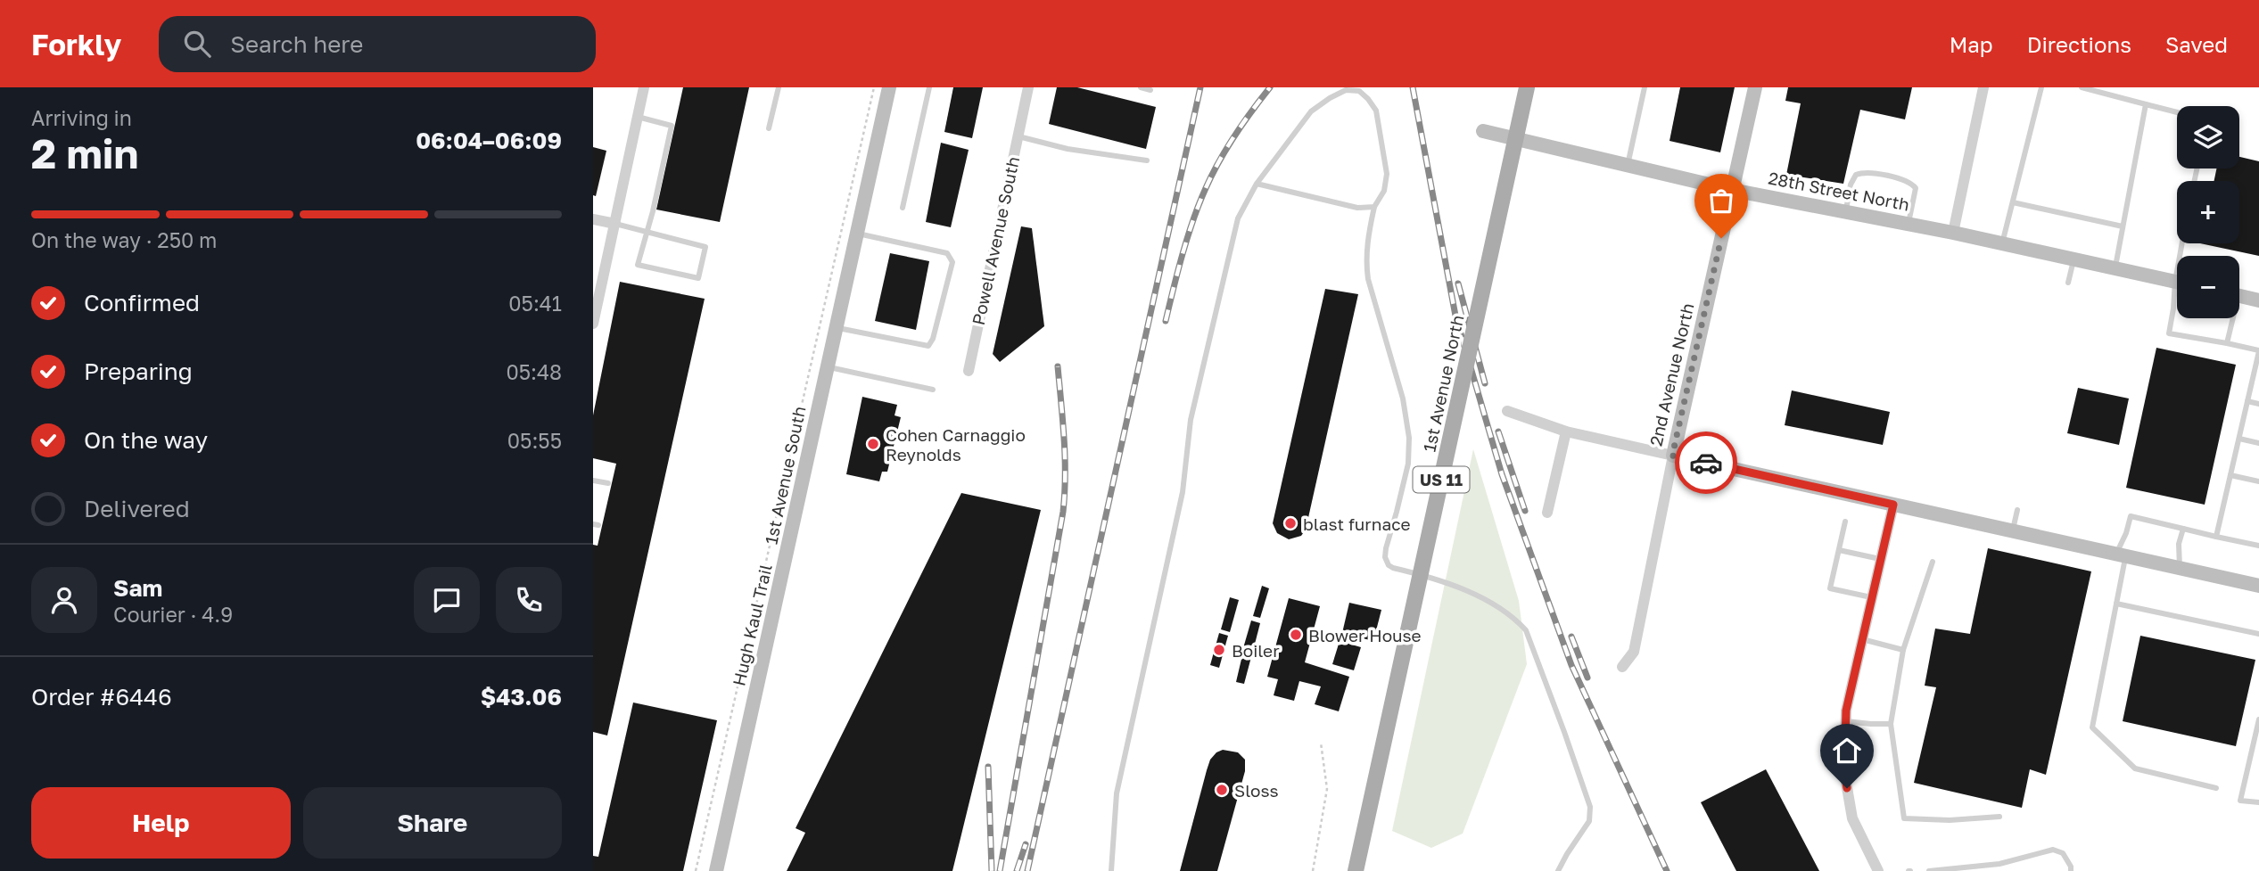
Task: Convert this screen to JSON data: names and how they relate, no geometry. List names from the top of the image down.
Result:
{
  "streets": {
    "main road": ["1st Avenue North", "US 11"],
    "street": [
      "28th Street North",
      "Powell Avenue South",
      "2nd Avenue North",
      "1st Avenue South"
    ],
    "path": ["Hugh Kaul Trail"]
  },
  "crossings": [
    ["28th Street North", "2nd Avenue North"]
  ],
  "places": [
    "Cohen Carnaggio Reynolds",
    "blast furnace",
    "Blower House",
    "Boiler",
    "Sloss"
  ],
  "page": {
    "header": "Forkly",
    "search": "Search here",
    "nav": ["Map", "Directions", "Saved"],
    "heading": ["2 min", "Arriving in", "06:04–06:09"],
    "panel": [
      "Sam",
      "Courier · 4.9",
      "Order #6446",
      "$43.06"
    ],
    "map_buttons": ["+", "−"],
    "bar": "On the way · 250 m",
    "list": [
      ["Confirmed", "05:41"],
      ["Preparing", "05:48"],
      ["On the way", "05:55"],
      "Delivered"
    ],
    "buttons": ["Help", "Share"]
  }
}
